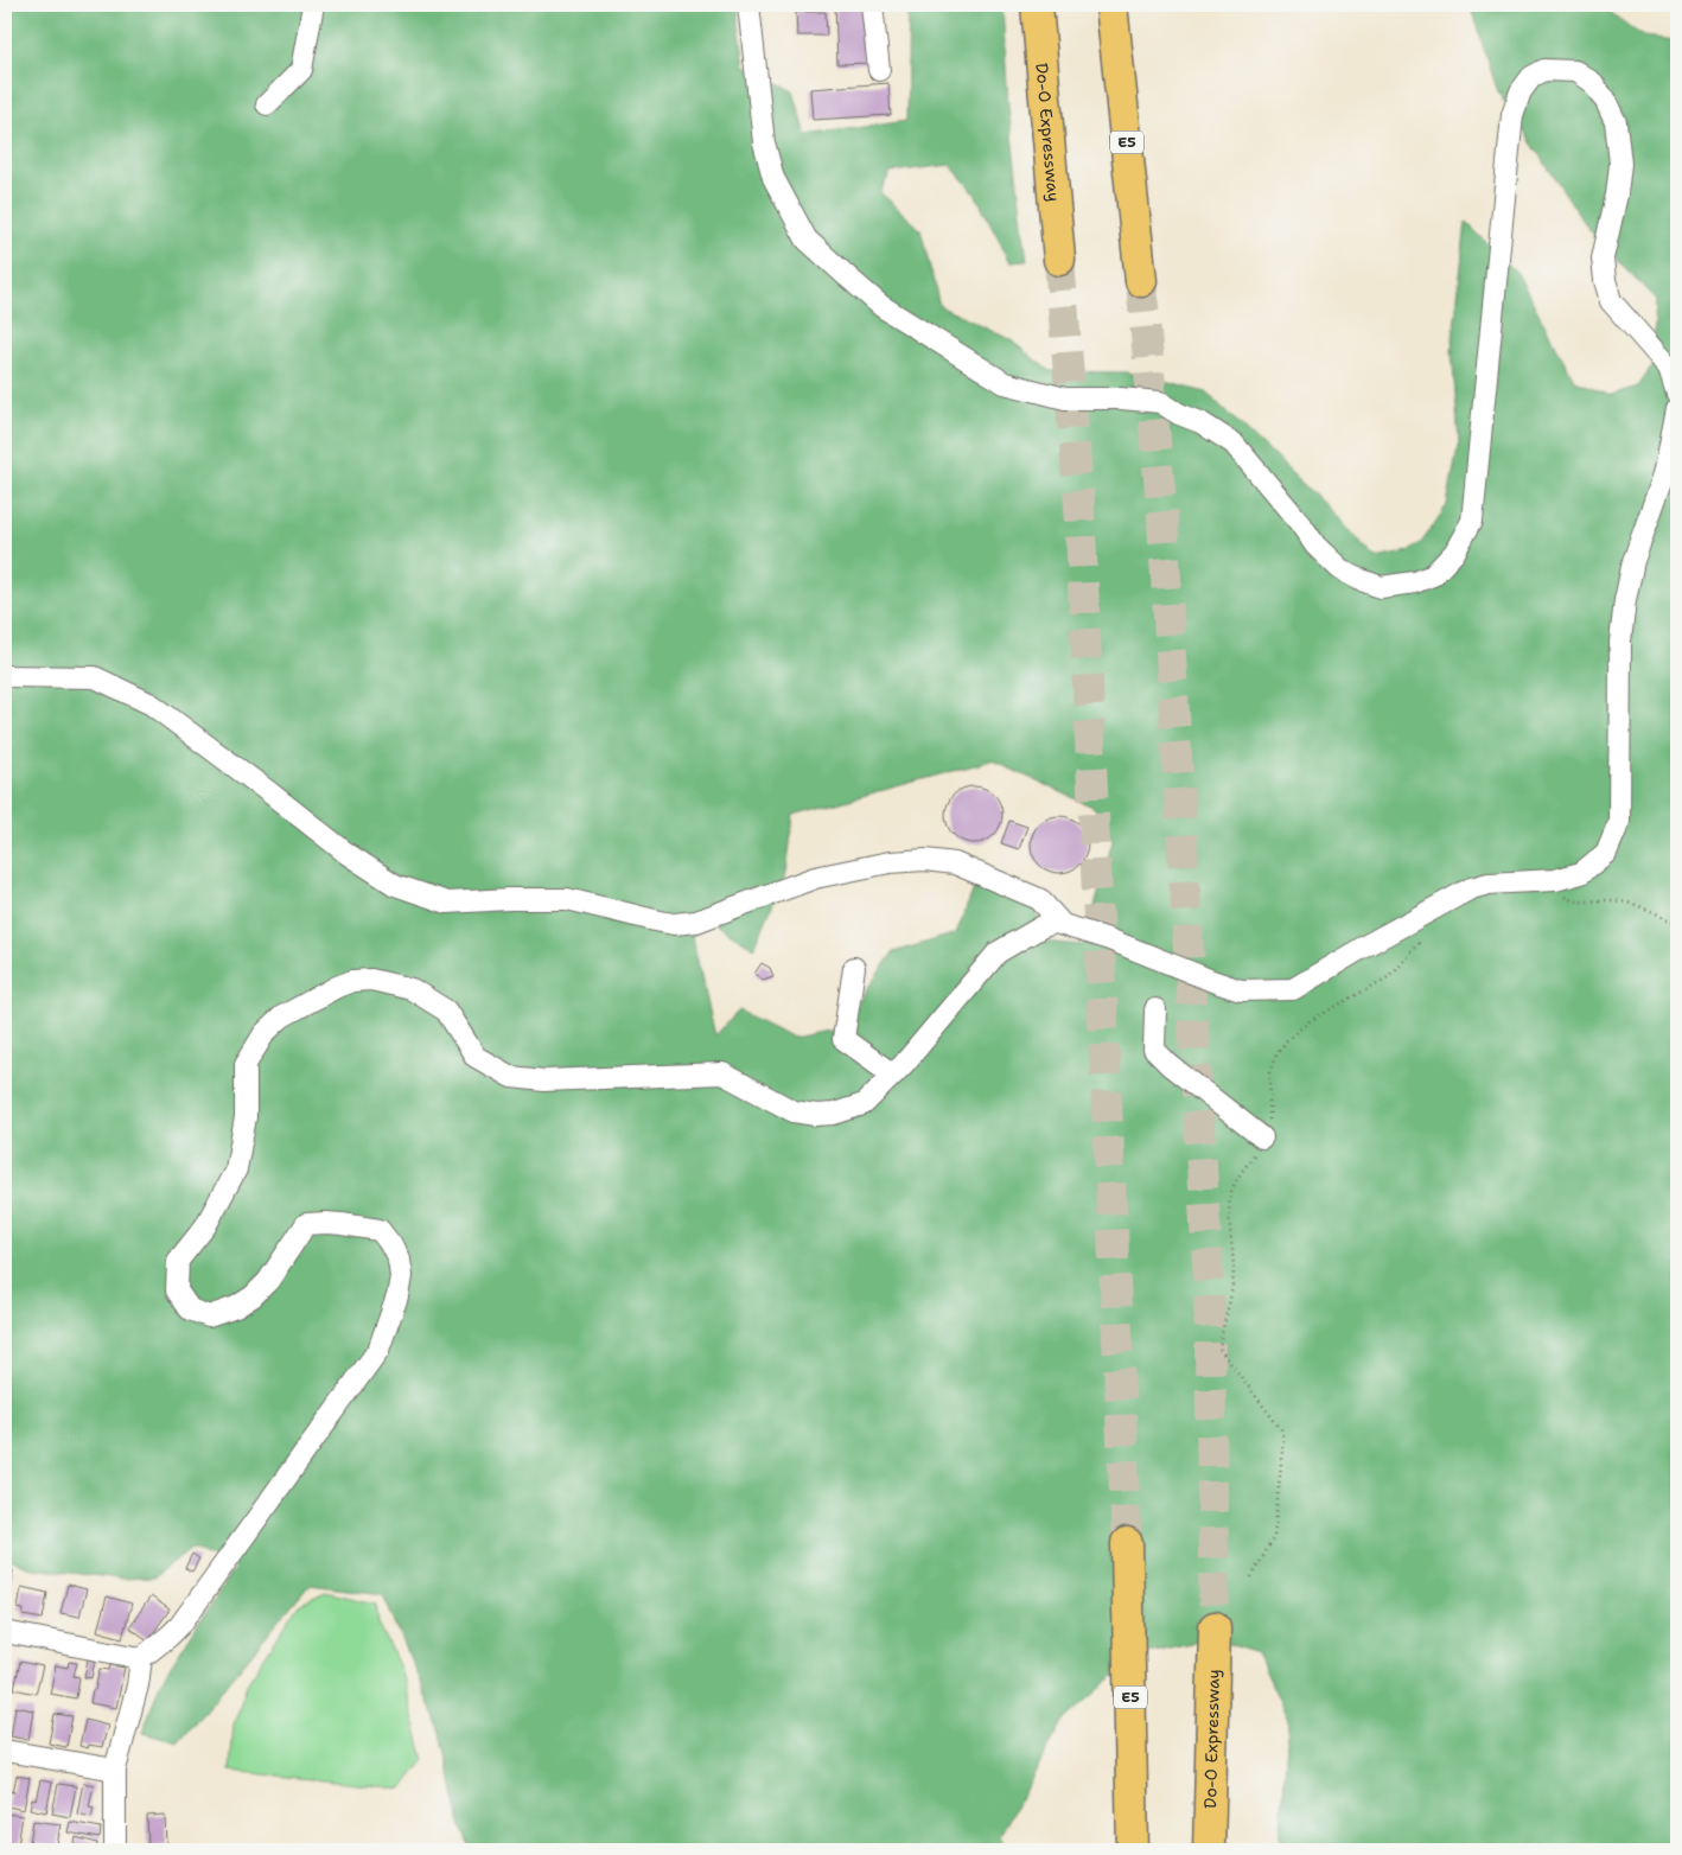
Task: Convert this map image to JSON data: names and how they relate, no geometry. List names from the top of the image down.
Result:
{
  "streets": {
    "highway": ["Do-O Expressway", "E5"]
  }
}
